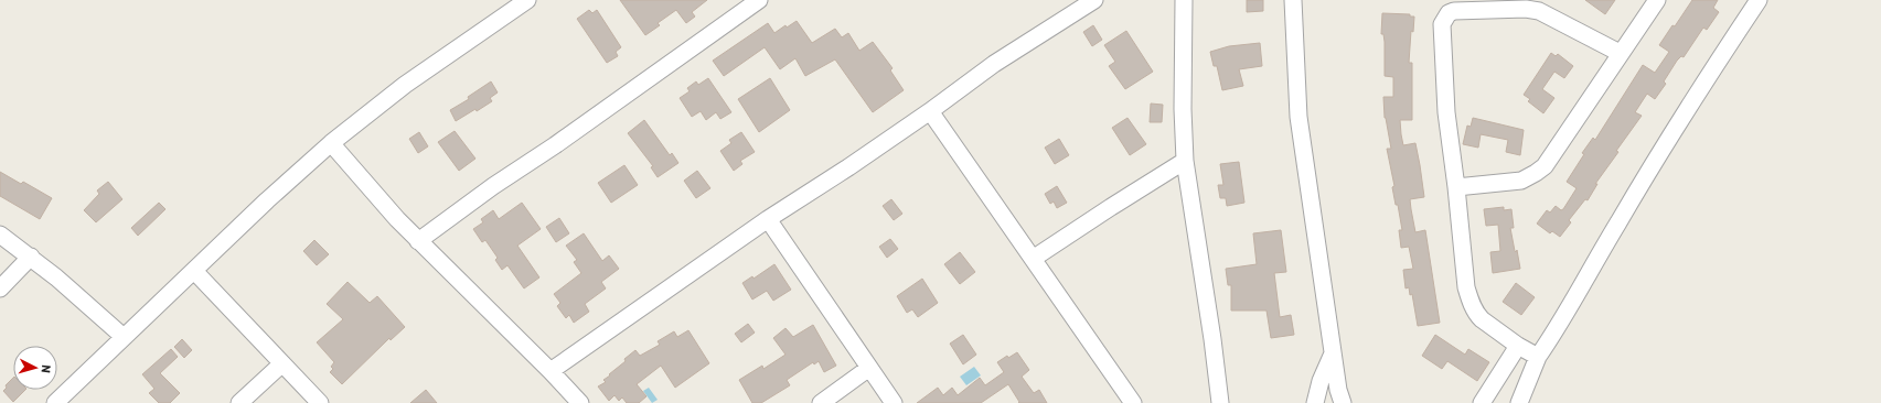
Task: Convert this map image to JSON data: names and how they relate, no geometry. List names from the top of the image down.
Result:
{
  "north": "right"
}
